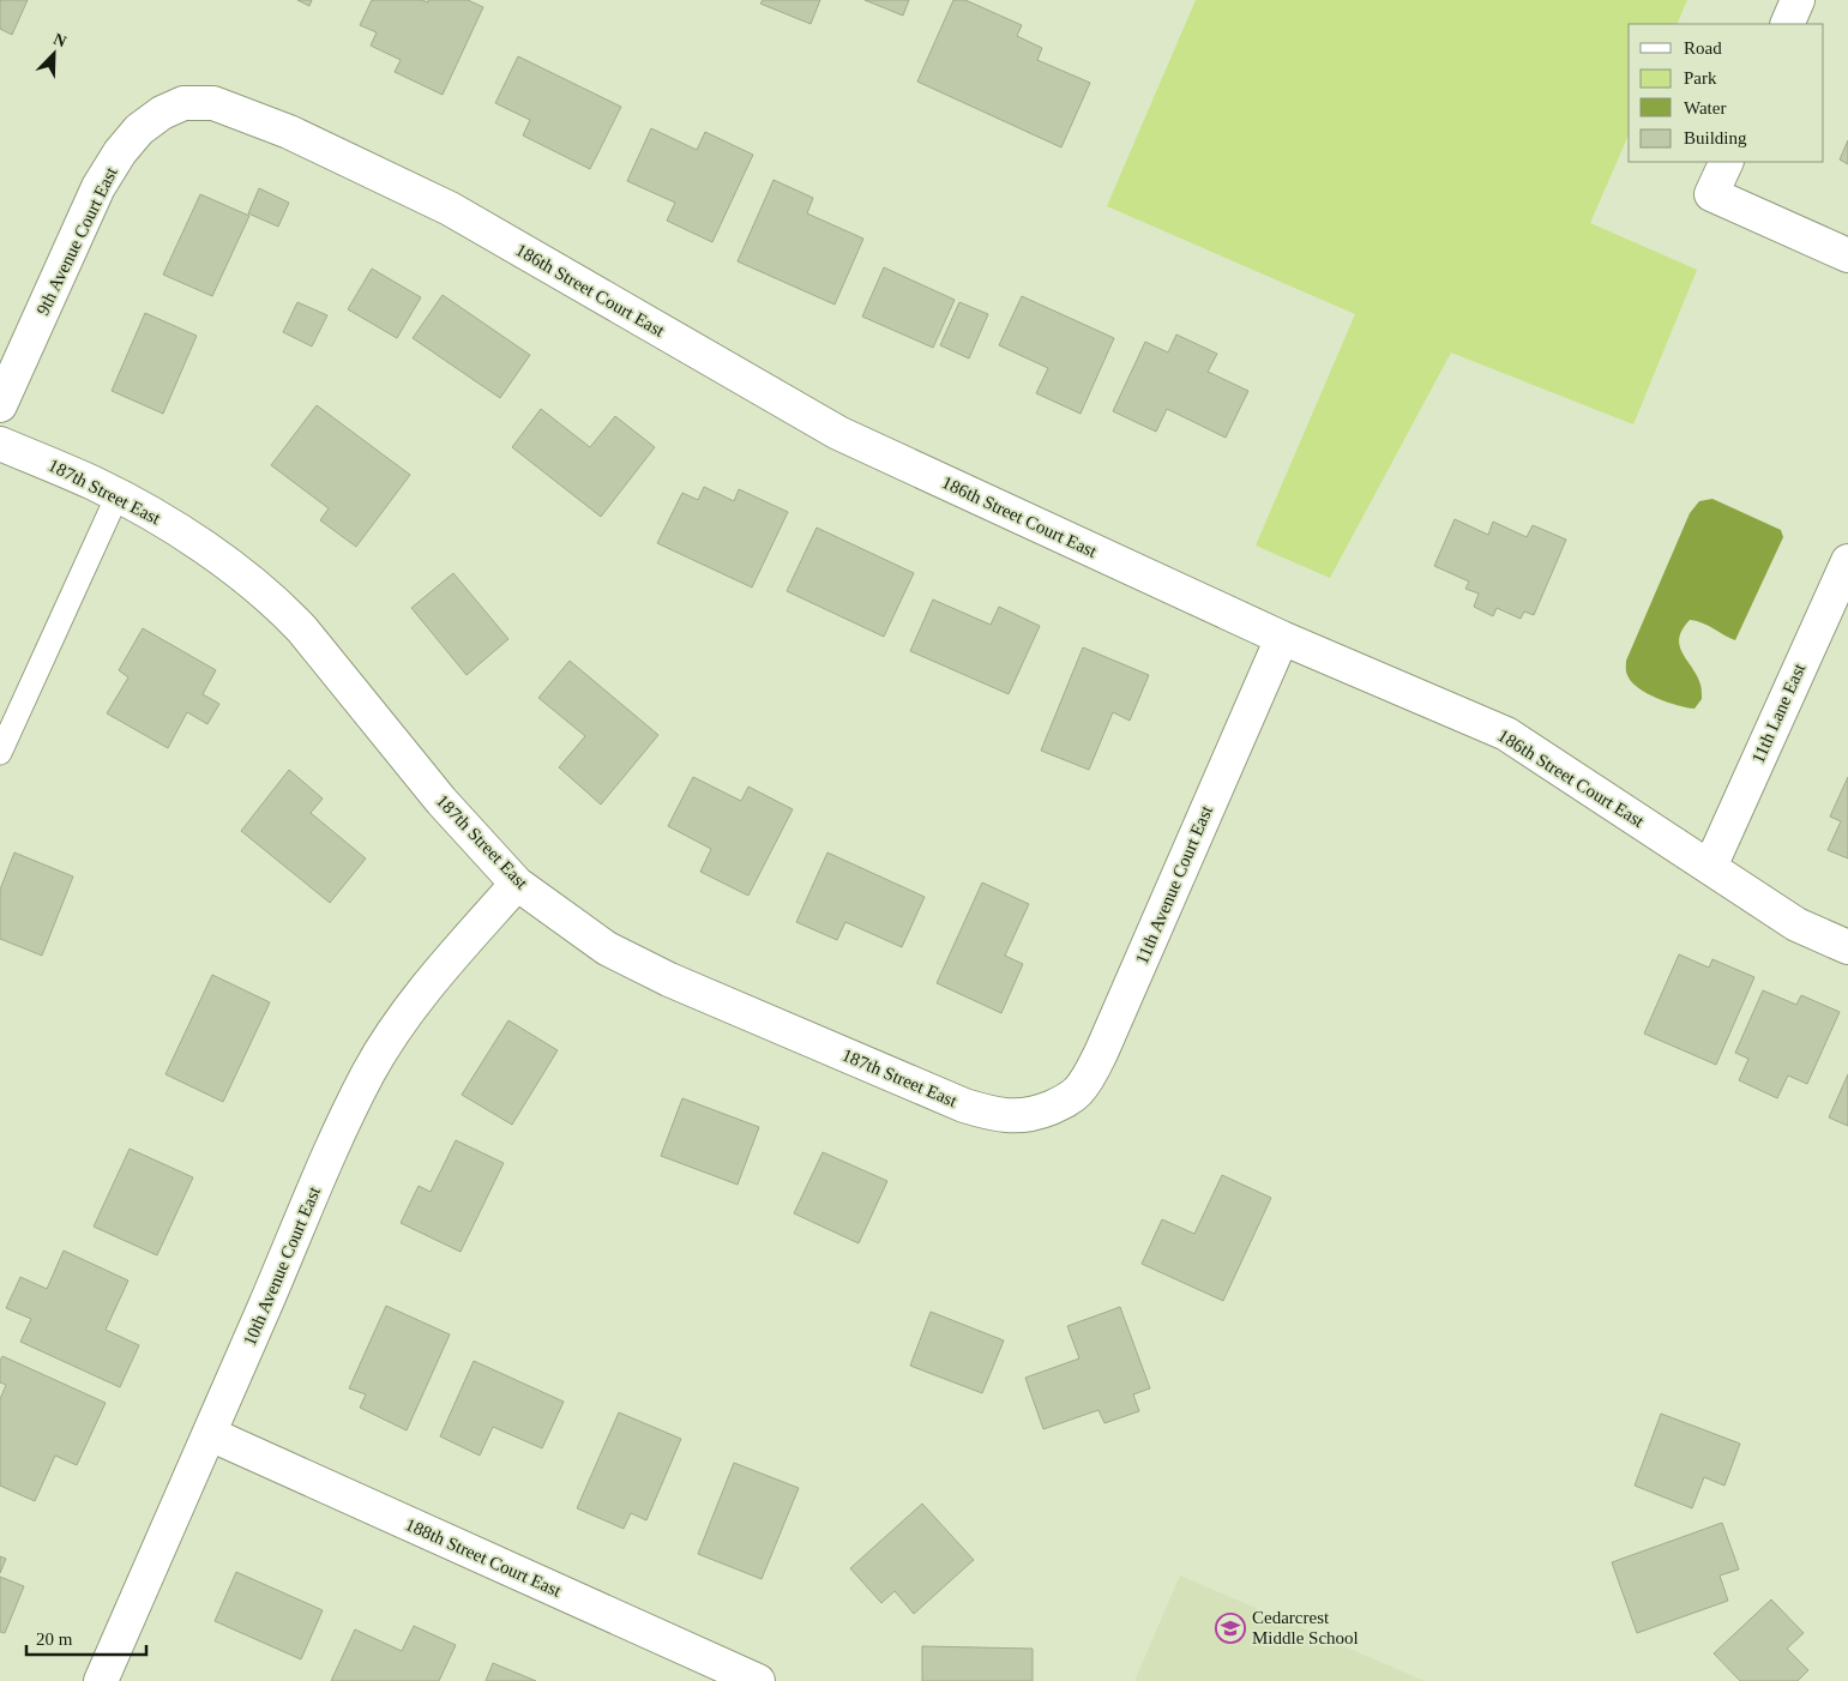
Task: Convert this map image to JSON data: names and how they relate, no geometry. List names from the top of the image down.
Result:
{
  "streets": {
    "street": [
      "9th Avenue Court East",
      "186th Street Court East",
      "187th Street East",
      "11th Lane East",
      "11th Avenue Court East",
      "10th Avenue Court East",
      "188th Street Court East"
    ]
  },
  "crossings": [
    ["9th Avenue Court East", "186th Street Court East"],
    ["186th Street Court East", "11th Lane East"],
    ["186th Street Court East", "11th Avenue Court East"],
    ["187th Street East", "11th Avenue Court East"],
    ["187th Street East", "10th Avenue Court East"],
    ["10th Avenue Court East", "188th Street Court East"]
  ],
  "places": {
    "school or university": ["Cedarcrest Middle School"]
  },
  "legend": [
    "Road",
    "Park",
    "Water",
    "Building"
  ],
  "scale_bar": "20 m",
  "north": "top right"
}
